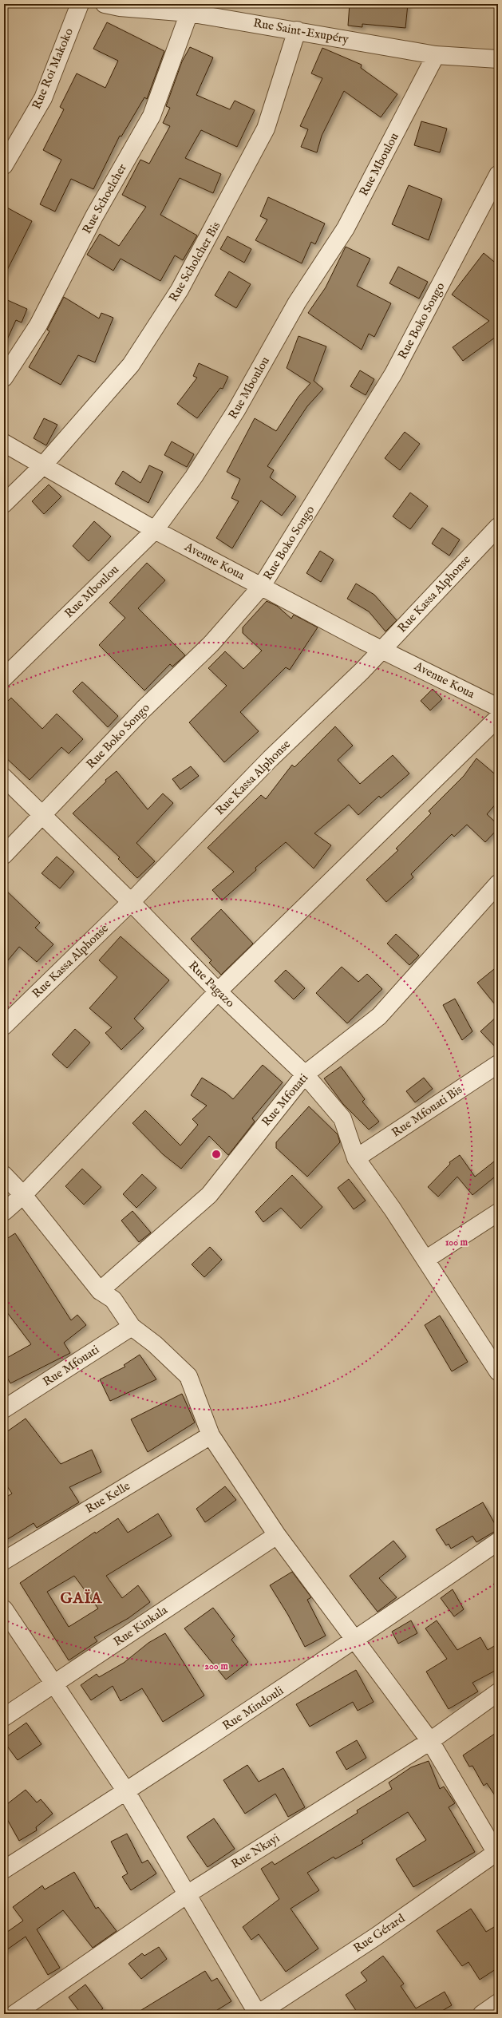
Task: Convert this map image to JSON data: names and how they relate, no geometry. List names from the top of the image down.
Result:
{
  "streets": {
    "street": [
      "Rue Saint-Exupéry",
      "Rue Roi Makoko",
      "Rue Mboulou",
      "Rue Schoelcher",
      "Rue Scholcher Bis",
      "Rue Boko Songo",
      "Avenue Koua",
      "Rue Kassa Alphonse",
      "Rue Pagazo",
      "Rue Mfouati",
      "Rue Mfouati Bis",
      "Rue Kelle",
      "Rue Kinkala",
      "Rue Mindouli",
      "Rue Nkayi",
      "Rue Gérard"
    ]
  },
  "crossings": [
    ["Rue Saint-Exupéry", "Rue Mboulou"],
    ["Rue Saint-Exupéry", "Rue Schoelcher"],
    ["Rue Saint-Exupéry", "Rue Scholcher Bis"],
    ["Rue Mboulou", "Avenue Koua"],
    ["Rue Scholcher Bis", "Avenue Koua"],
    ["Rue Boko Songo", "Avenue Koua"],
    ["Rue Boko Songo", "Rue Pagazo"],
    ["Avenue Koua", "Rue Kassa Alphonse"],
    ["Rue Kassa Alphonse", "Rue Pagazo"],
    ["Rue Pagazo", "Rue Mfouati"],
    ["Rue Pagazo", "Rue Mfouati Bis"]
  ],
  "districts": ["GAÏA"],
  "rings": ["100 m", "200 m"]
}
